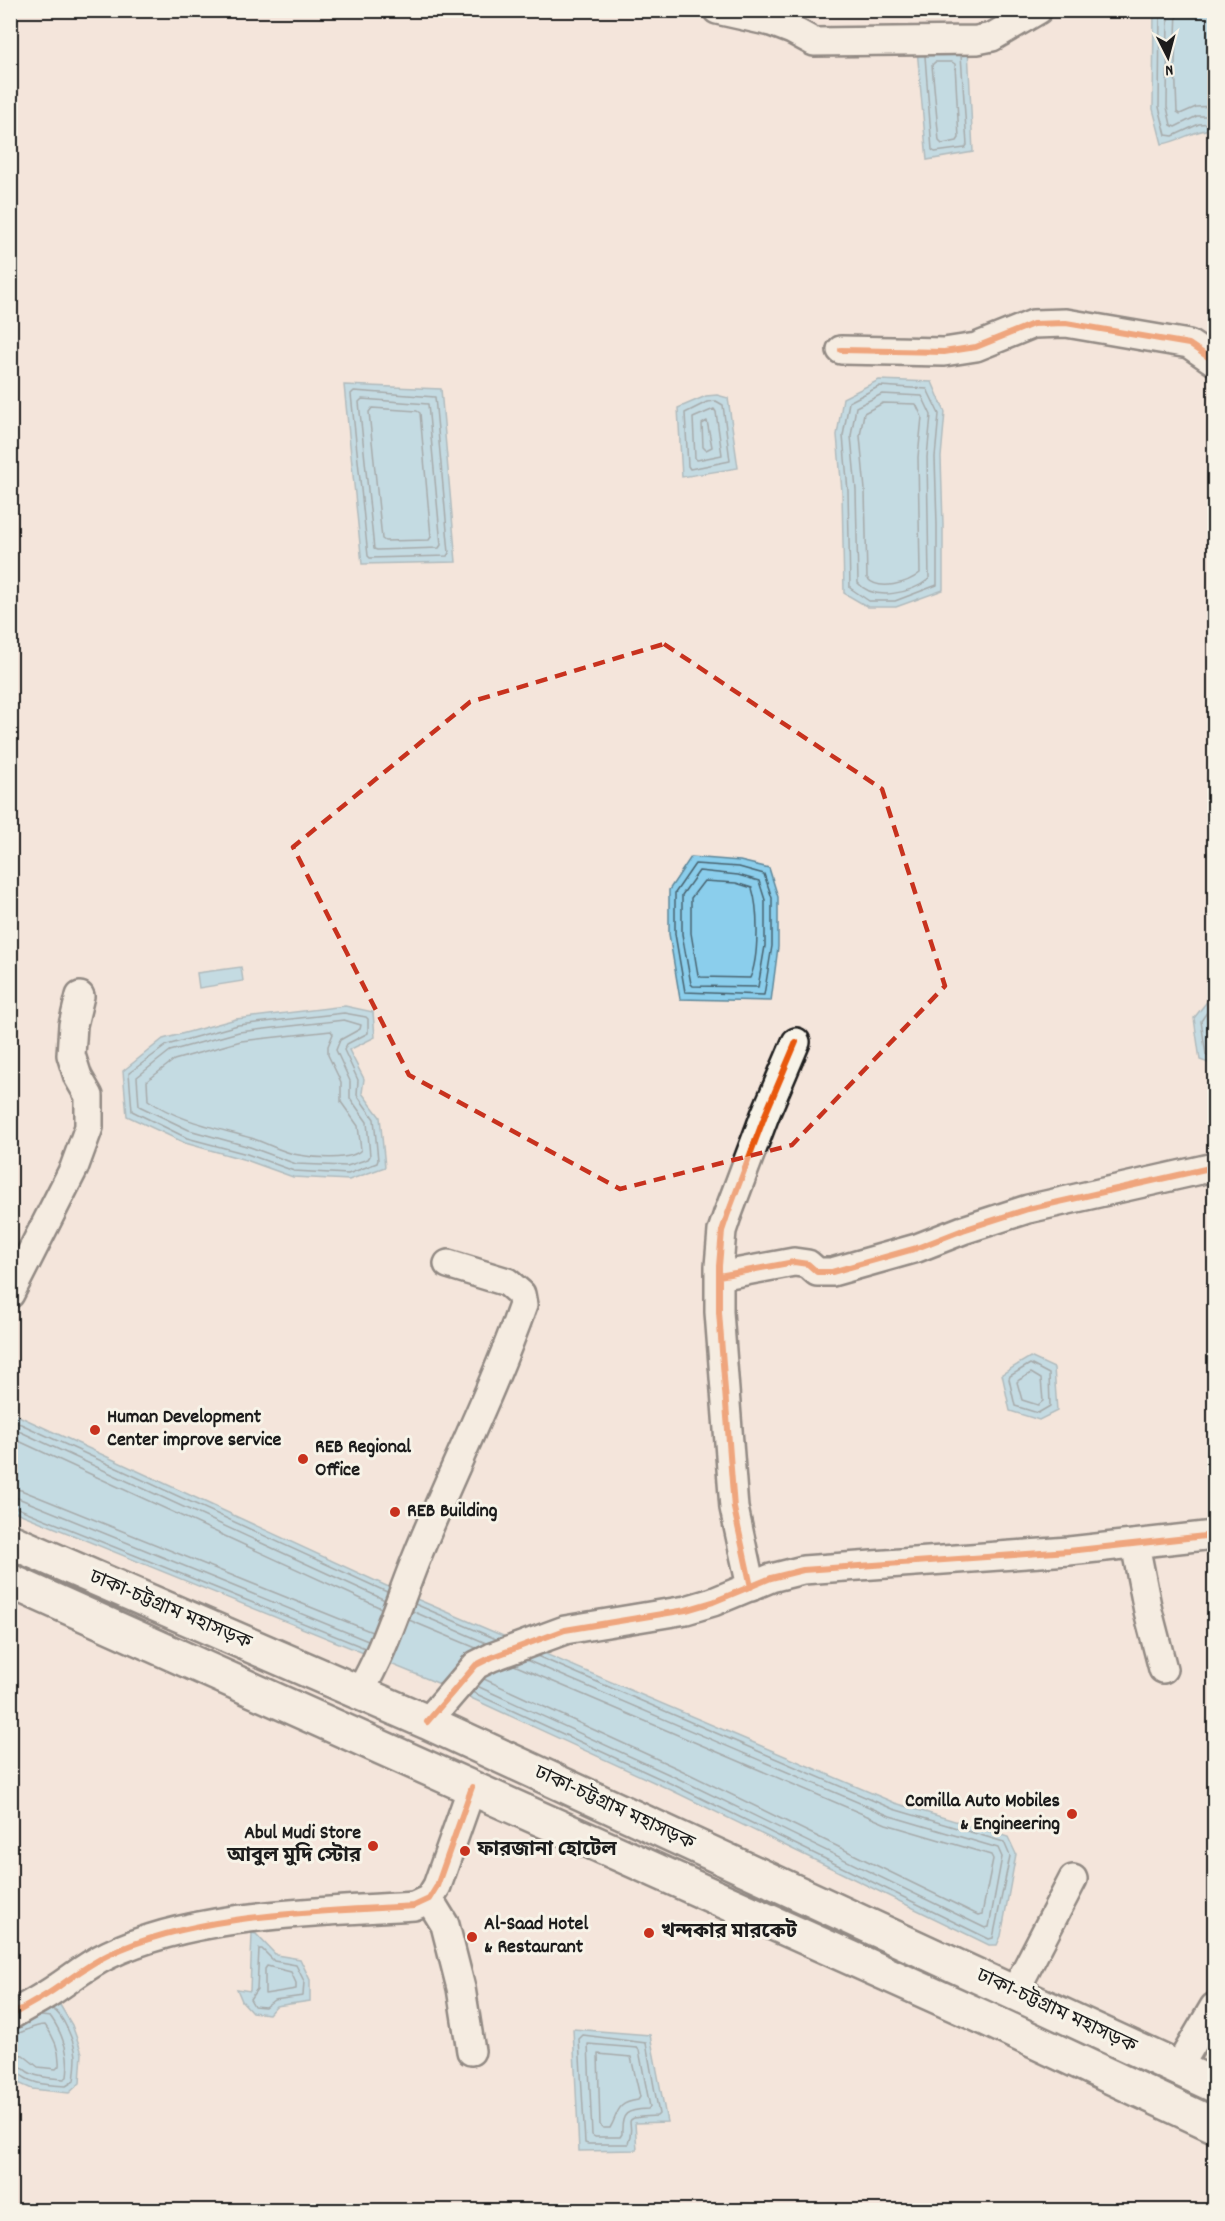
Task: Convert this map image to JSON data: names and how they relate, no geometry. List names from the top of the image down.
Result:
{
  "streets": {
    "highway": ["ঢাকা-চট্টগ্রাম মহাসড়ক"]
  },
  "places": [
    "Human Development Center improve service",
    "REB Regional Office",
    "REB Building",
    "Comilla Auto Mobiles & Engineering",
    "Abul Mudi Store আবুল মুদি স্টোর",
    "ফারজানা হোটেল",
    "খন্দকার মারকেট",
    "Al-Saad Hotel & Restaurant"
  ],
  "north": "bottom"
}
